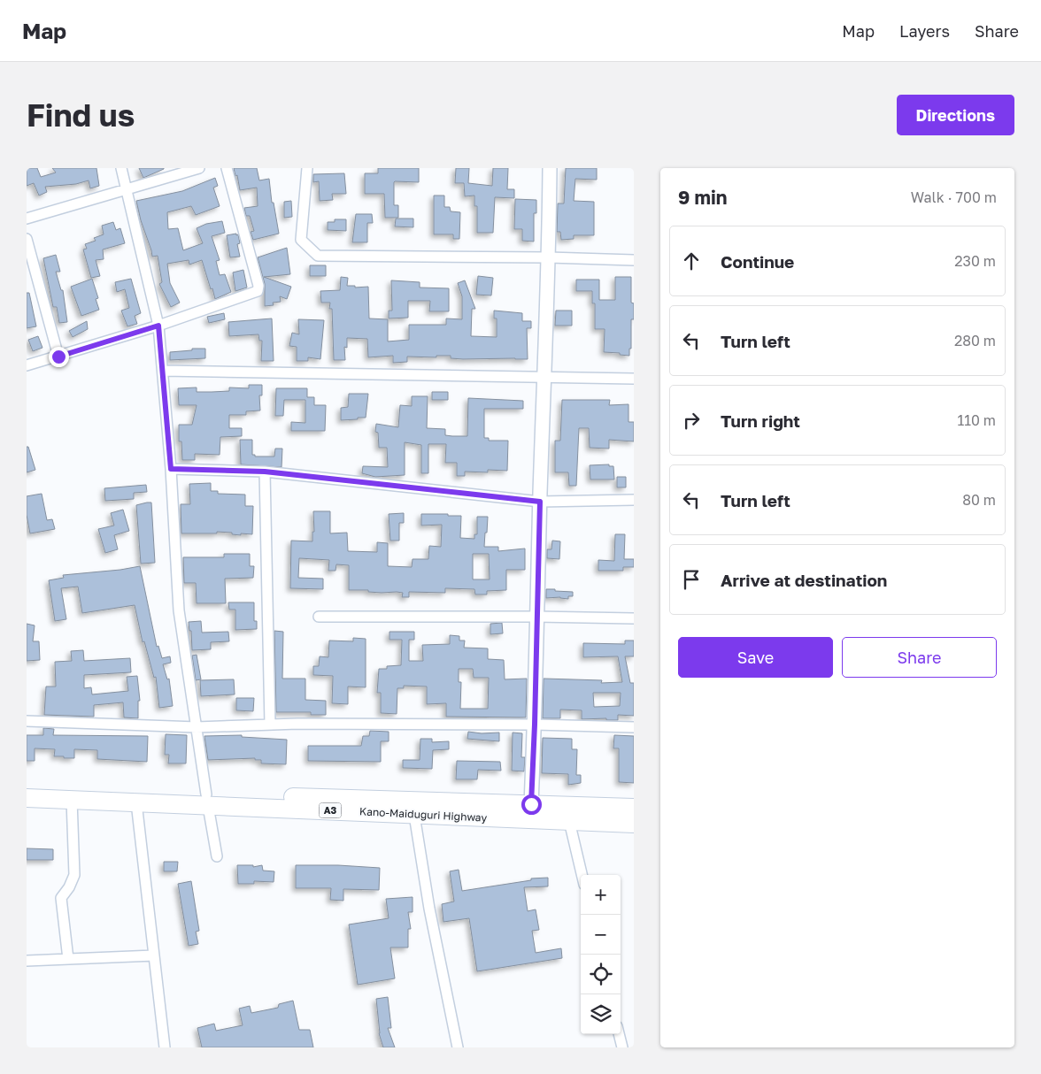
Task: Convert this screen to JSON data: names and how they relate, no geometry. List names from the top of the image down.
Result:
{
  "streets": {
    "highway": ["A3", "Kano-Maiduguri Highway"]
  },
  "page": {
    "header": "Map",
    "nav": ["Map", "Layers", "Share"],
    "buttons": [
      "Directions",
      ["Save", "Share"]
    ],
    "title": "Find us",
    "heading": ["9 min", "Walk · 700 m"],
    "list": [
      ["Continue", "230 m"],
      ["Turn left", "280 m"],
      ["Turn right", "110 m"],
      ["Turn left", "80 m"],
      "Arrive at destination"
    ],
    "map_buttons": ["+", "−"]
  }
}
